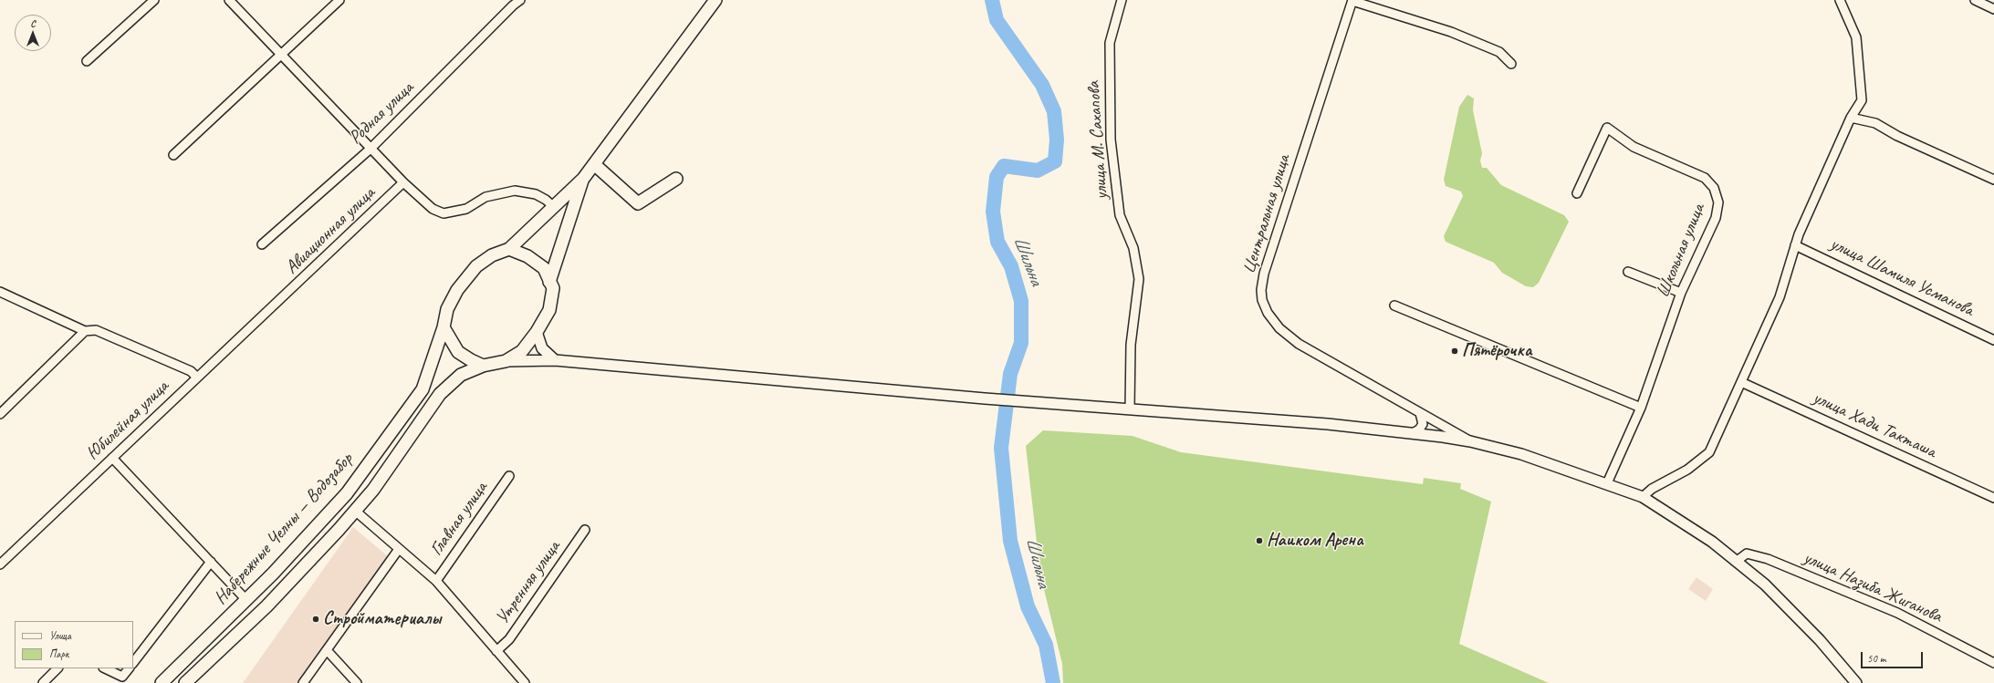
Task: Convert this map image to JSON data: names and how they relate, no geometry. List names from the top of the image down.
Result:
{
  "streets": {
    "main road": ["Набережные Челны — Водозабор"],
    "street": [
      "Родная улица",
      "улица М. Сахапова",
      "Центральная улица",
      "Авиационная улица",
      "Школьная улица",
      "улица Шамиля Усманова",
      "Юбилейная улица",
      "улица Хади Такташа",
      "Главная улица",
      "Утренняя улица",
      "улица Назиба Жиганова"
    ]
  },
  "crossings": [
    ["Авиационная улица", "Юбилейная улица"]
  ],
  "water": ["Шильна"],
  "places": ["Пятёрочка", "Наиком Арена", "Стройматериалы"],
  "legend": ["Улица", "Парк"],
  "scale_bar": "50 m",
  "north": "top"
}
